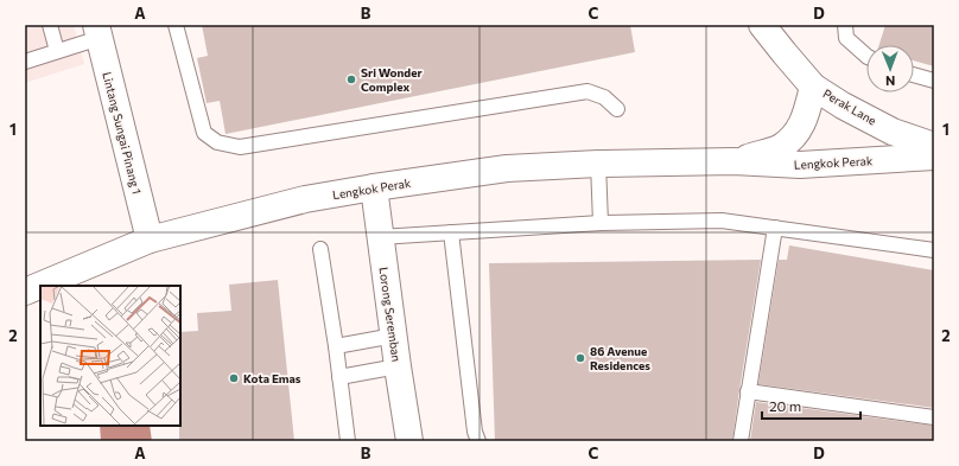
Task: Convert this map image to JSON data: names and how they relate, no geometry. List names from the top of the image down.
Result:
{
  "streets": {
    "street": [
      "Perak Lane",
      "Lintang Sungai Pinang 1",
      "Lengkok Perak",
      "Lorong Seremban"
    ]
  },
  "crossings": [
    ["Perak Lane", "Lengkok Perak"],
    ["Lintang Sungai Pinang 1", "Lengkok Perak"],
    ["Lengkok Perak", "Lorong Seremban"]
  ],
  "places": ["Sri Wonder Complex", "86 Avenue Residences", "Kota Emas"],
  "scale_bar": "20 m",
  "north": "bottom",
  "grid": {
    "columns": [
      "A",
      "B",
      "C",
      "D"
    ],
    "rows": ["1", "2"]
  }
}
